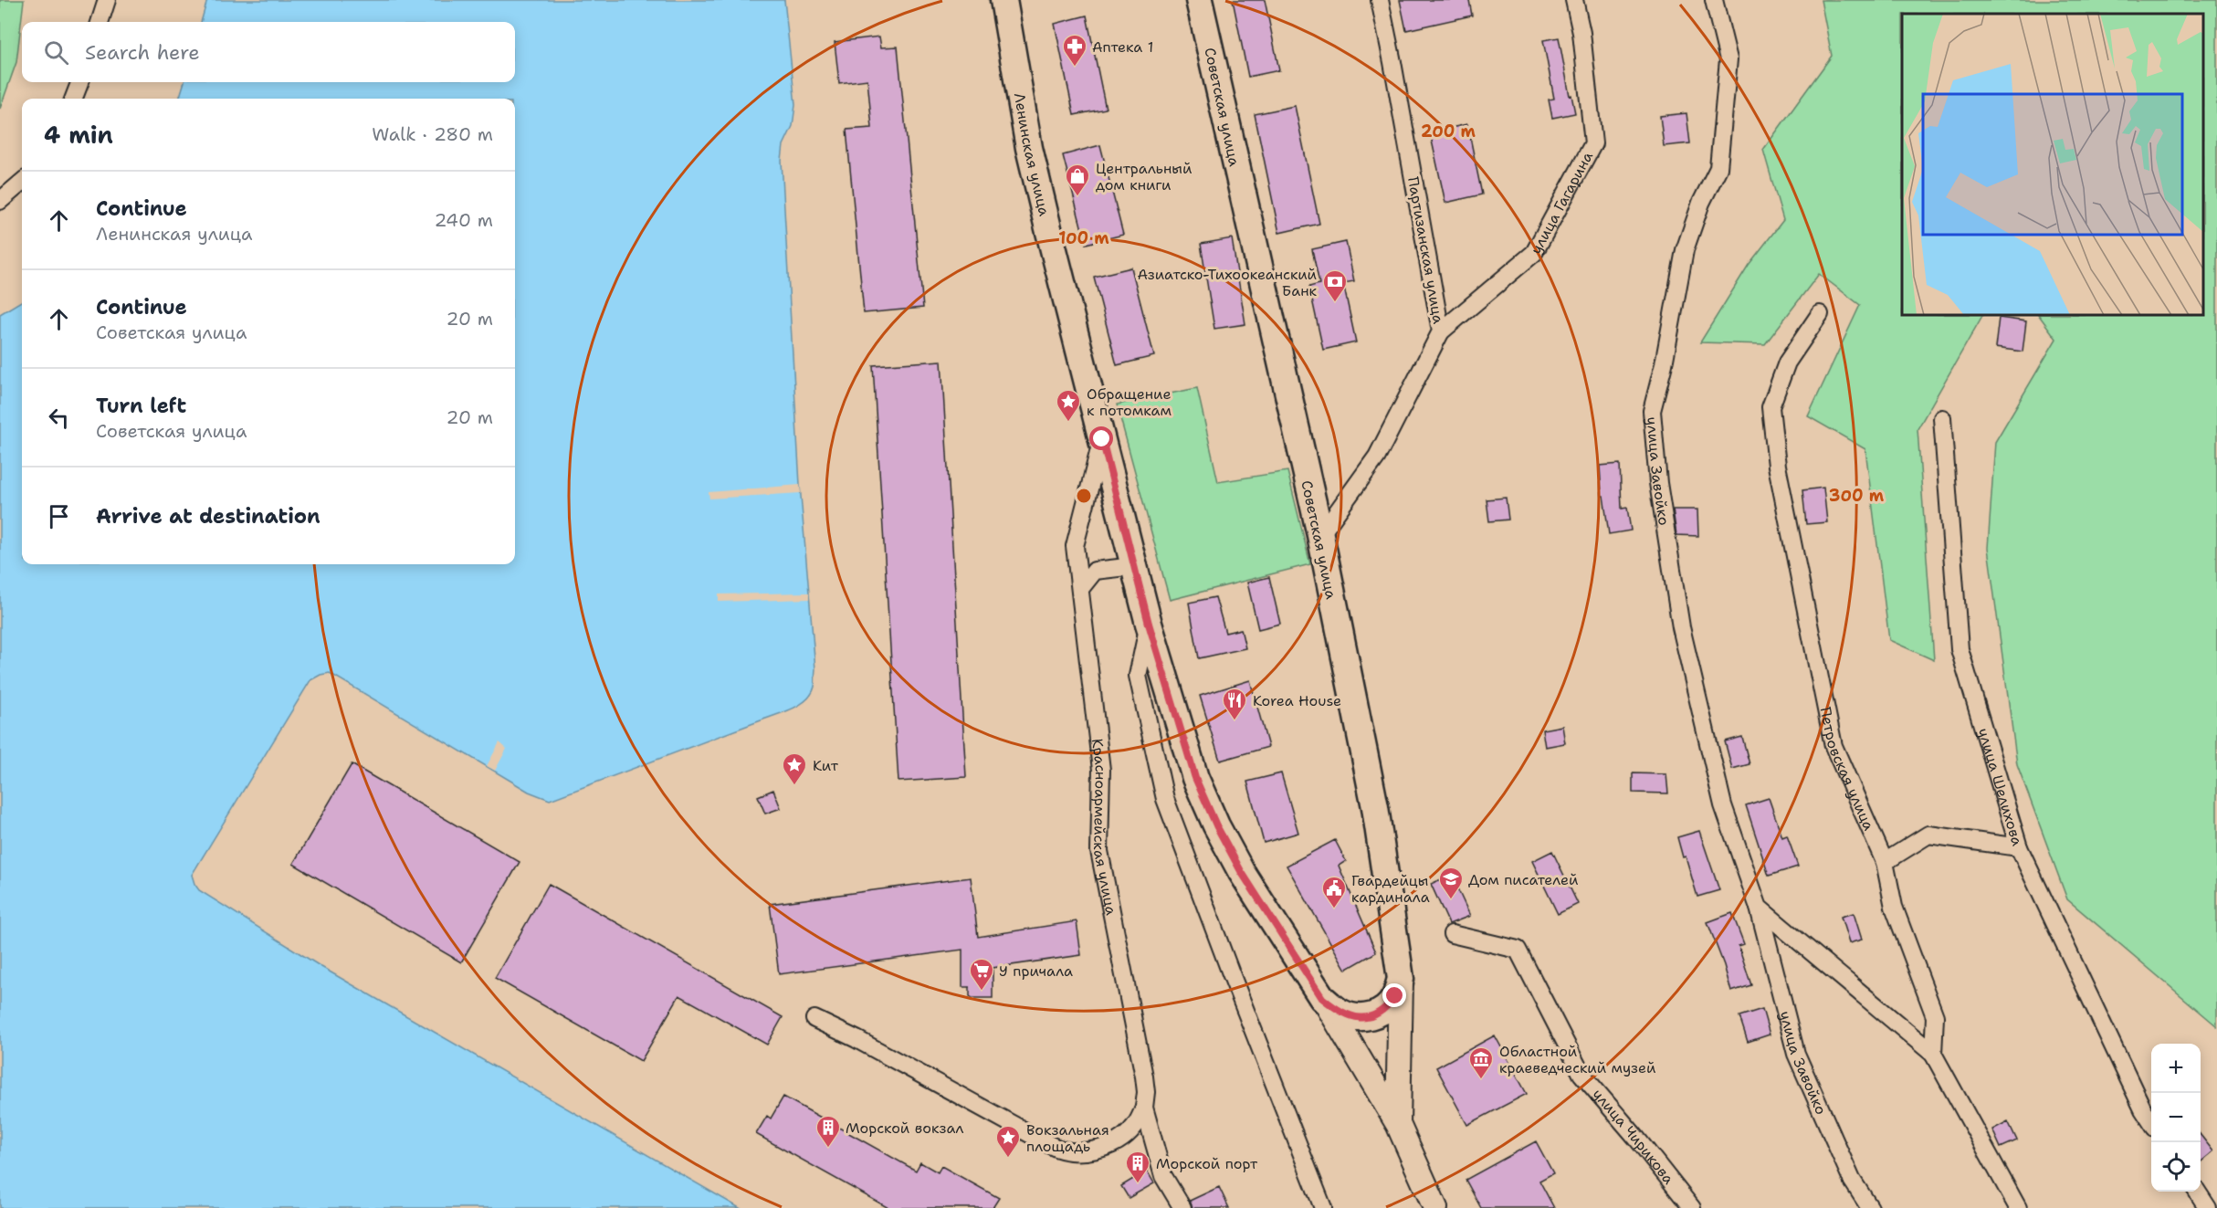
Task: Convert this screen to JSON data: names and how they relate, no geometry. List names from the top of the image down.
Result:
{
  "streets": {
    "main road": ["Советская улица", "Ленинская улица"],
    "street": [
      "улица Гагарина",
      "Партизанская улица",
      "улица Завойко",
      "Петровская улица",
      "улица Шелихова",
      "Красноармейская улица",
      "улица Чирикова"
    ]
  },
  "crossings": [
    ["Советская улица", "Ленинская улица"],
    ["Советская улица", "Партизанская улица"],
    ["Ленинская улица", "Красноармейская улица"],
    ["улица Гагарина", "Партизанская улица"]
  ],
  "places": {
    "pharmacy": ["Аптека 1"],
    "shop": ["Центральный дом книги"],
    "bank": ["Азиатско-Тихоокеанский Банк"],
    "place": ["Обращение к потомкам", "Кит", "Вокзальная площадь"],
    "restaurant": ["Korea House"],
    "school or university": ["Дом писателей"],
    "public building": ["Гвардейцы кардинала"],
    "supermarket": ["У причала"],
    "museum": ["Областной краеведческий музей"],
    "building": ["Морской вокзал", "Морской порт"]
  },
  "page": {
    "search": "Search here",
    "heading": ["4 min", "Walk · 280 m"],
    "list": [
      ["Continue", "Ленинская улица", "240 m"],
      ["Continue", "Советская улица", "20 m"],
      ["Turn left", "Советская улица", "20 m"],
      "Arrive at destination"
    ],
    "map_buttons": ["+", "−"]
  },
  "rings": ["200 m", "100 m", "300 m"]
}
